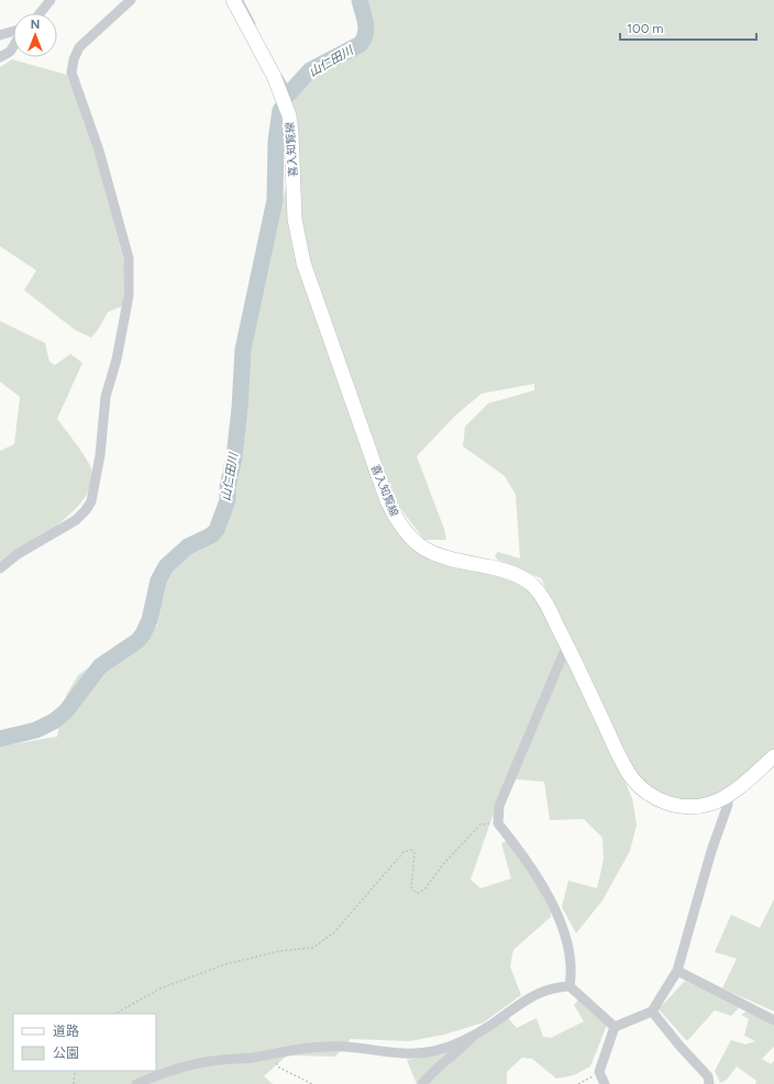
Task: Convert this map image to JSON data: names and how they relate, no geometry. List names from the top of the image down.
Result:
{
  "streets": {
    "main road": ["喜入知覧線"]
  },
  "water": ["山仁田川"],
  "legend": ["道路", "公園"],
  "scale_bar": "100 m",
  "north": "top"
}
